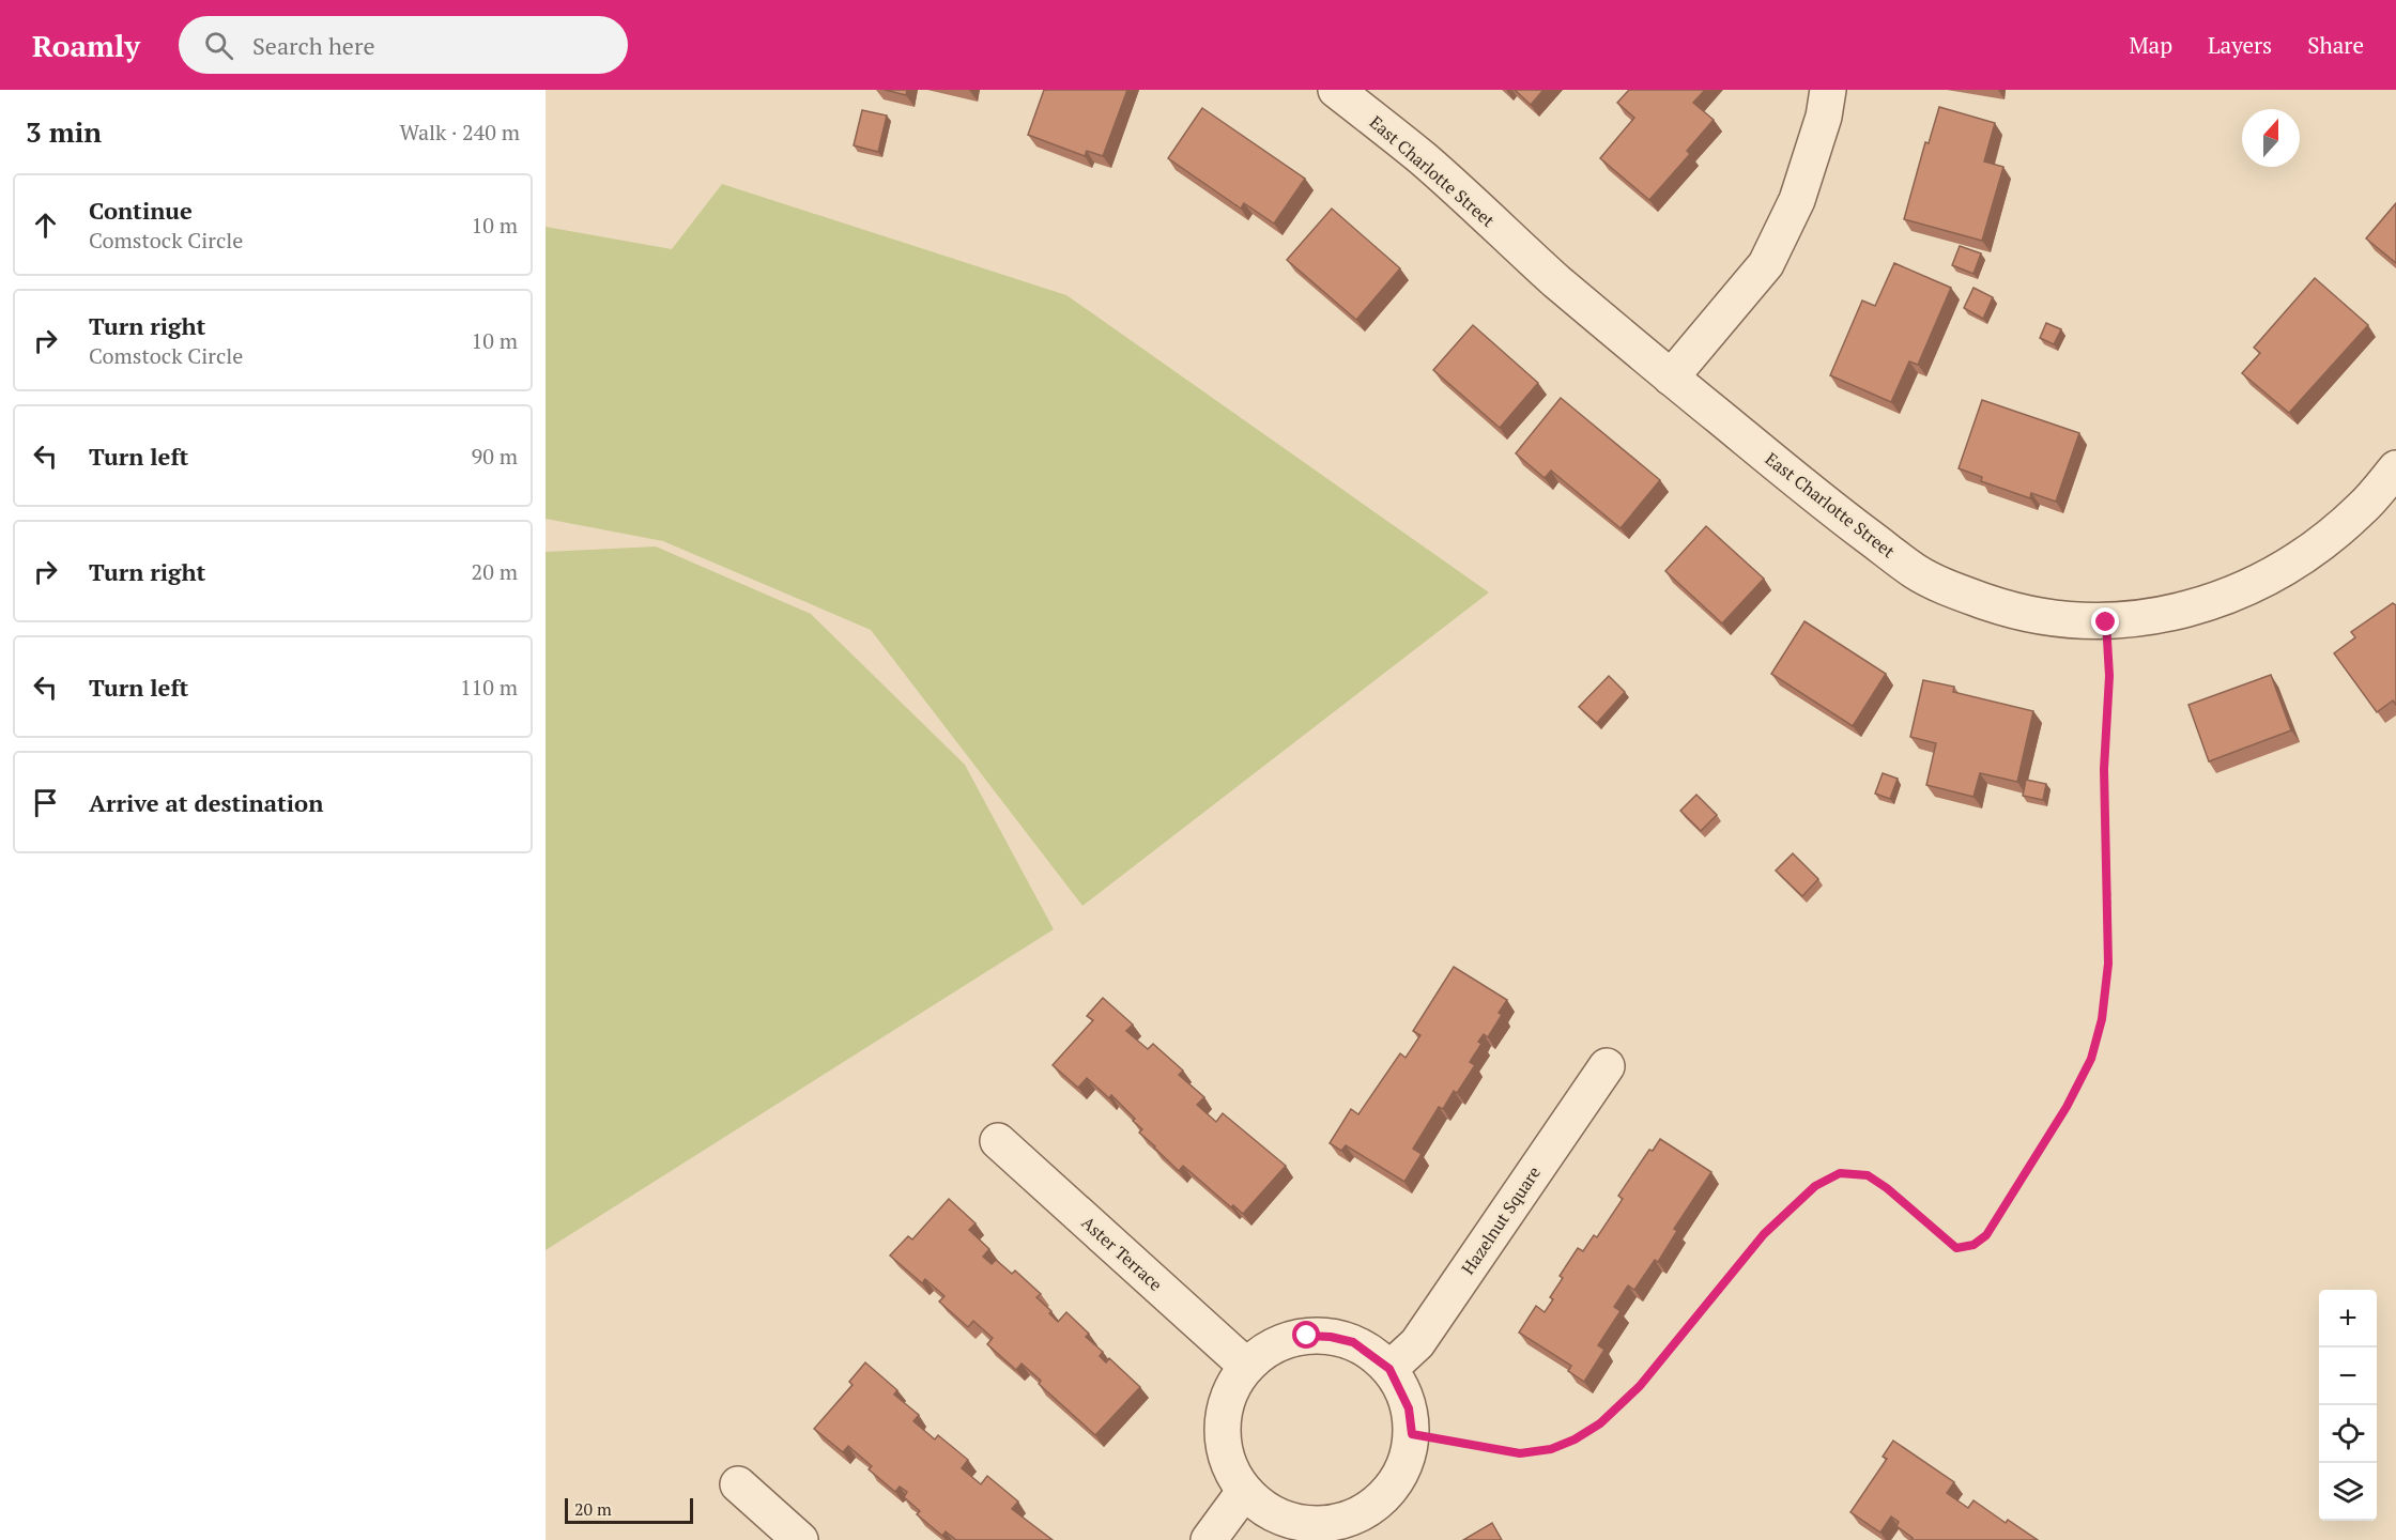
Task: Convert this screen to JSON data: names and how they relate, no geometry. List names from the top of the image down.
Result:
{
  "streets": {
    "street": ["East Charlotte Street", "Hazelnut Square", "Aster Terrace"]
  },
  "crossings": [
    ["Hazelnut Square", "Aster Terrace"]
  ],
  "scale_bar": "20 m",
  "north": "top",
  "page": {
    "header": "Roamly",
    "search": "Search here",
    "nav": ["Map", "Layers", "Share"],
    "heading": ["3 min", "Walk · 240 m"],
    "list": [
      ["Continue", "Comstock Circle", "10 m"],
      ["Turn right", "Comstock Circle", "10 m"],
      ["Turn left", "90 m"],
      ["Turn right", "20 m"],
      ["Turn left", "110 m"],
      "Arrive at destination"
    ],
    "map_buttons": ["+", "−"],
    "scale": "20 m"
  }
}
